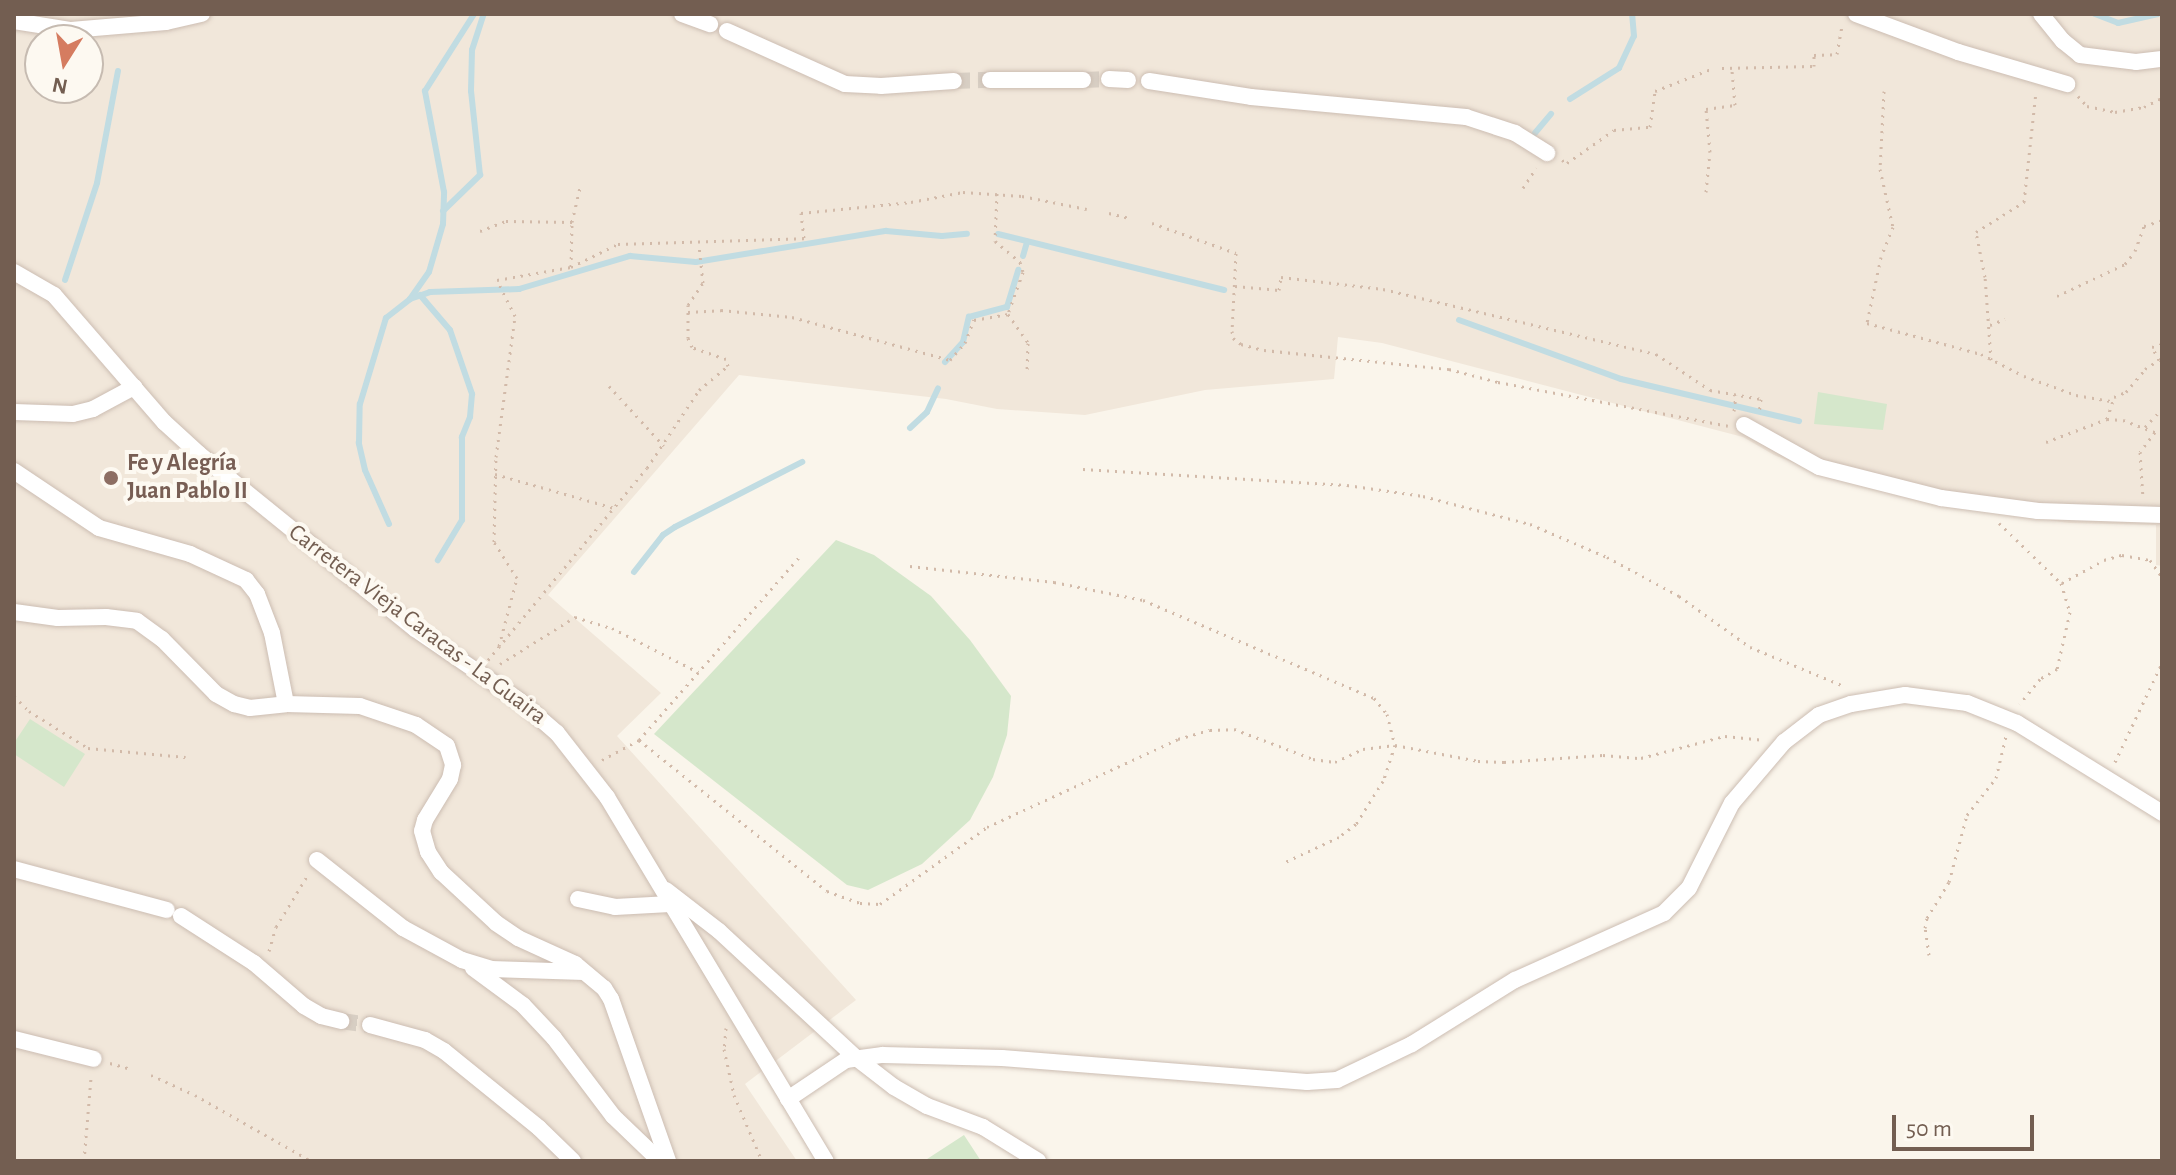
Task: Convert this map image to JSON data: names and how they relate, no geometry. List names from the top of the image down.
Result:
{
  "streets": {
    "street": ["Carretera Vieja Caracas - La Guaira"]
  },
  "places": ["Fe y Alegría Juan Pablo II"],
  "scale_bar": "50 m",
  "north": "bottom"
}
